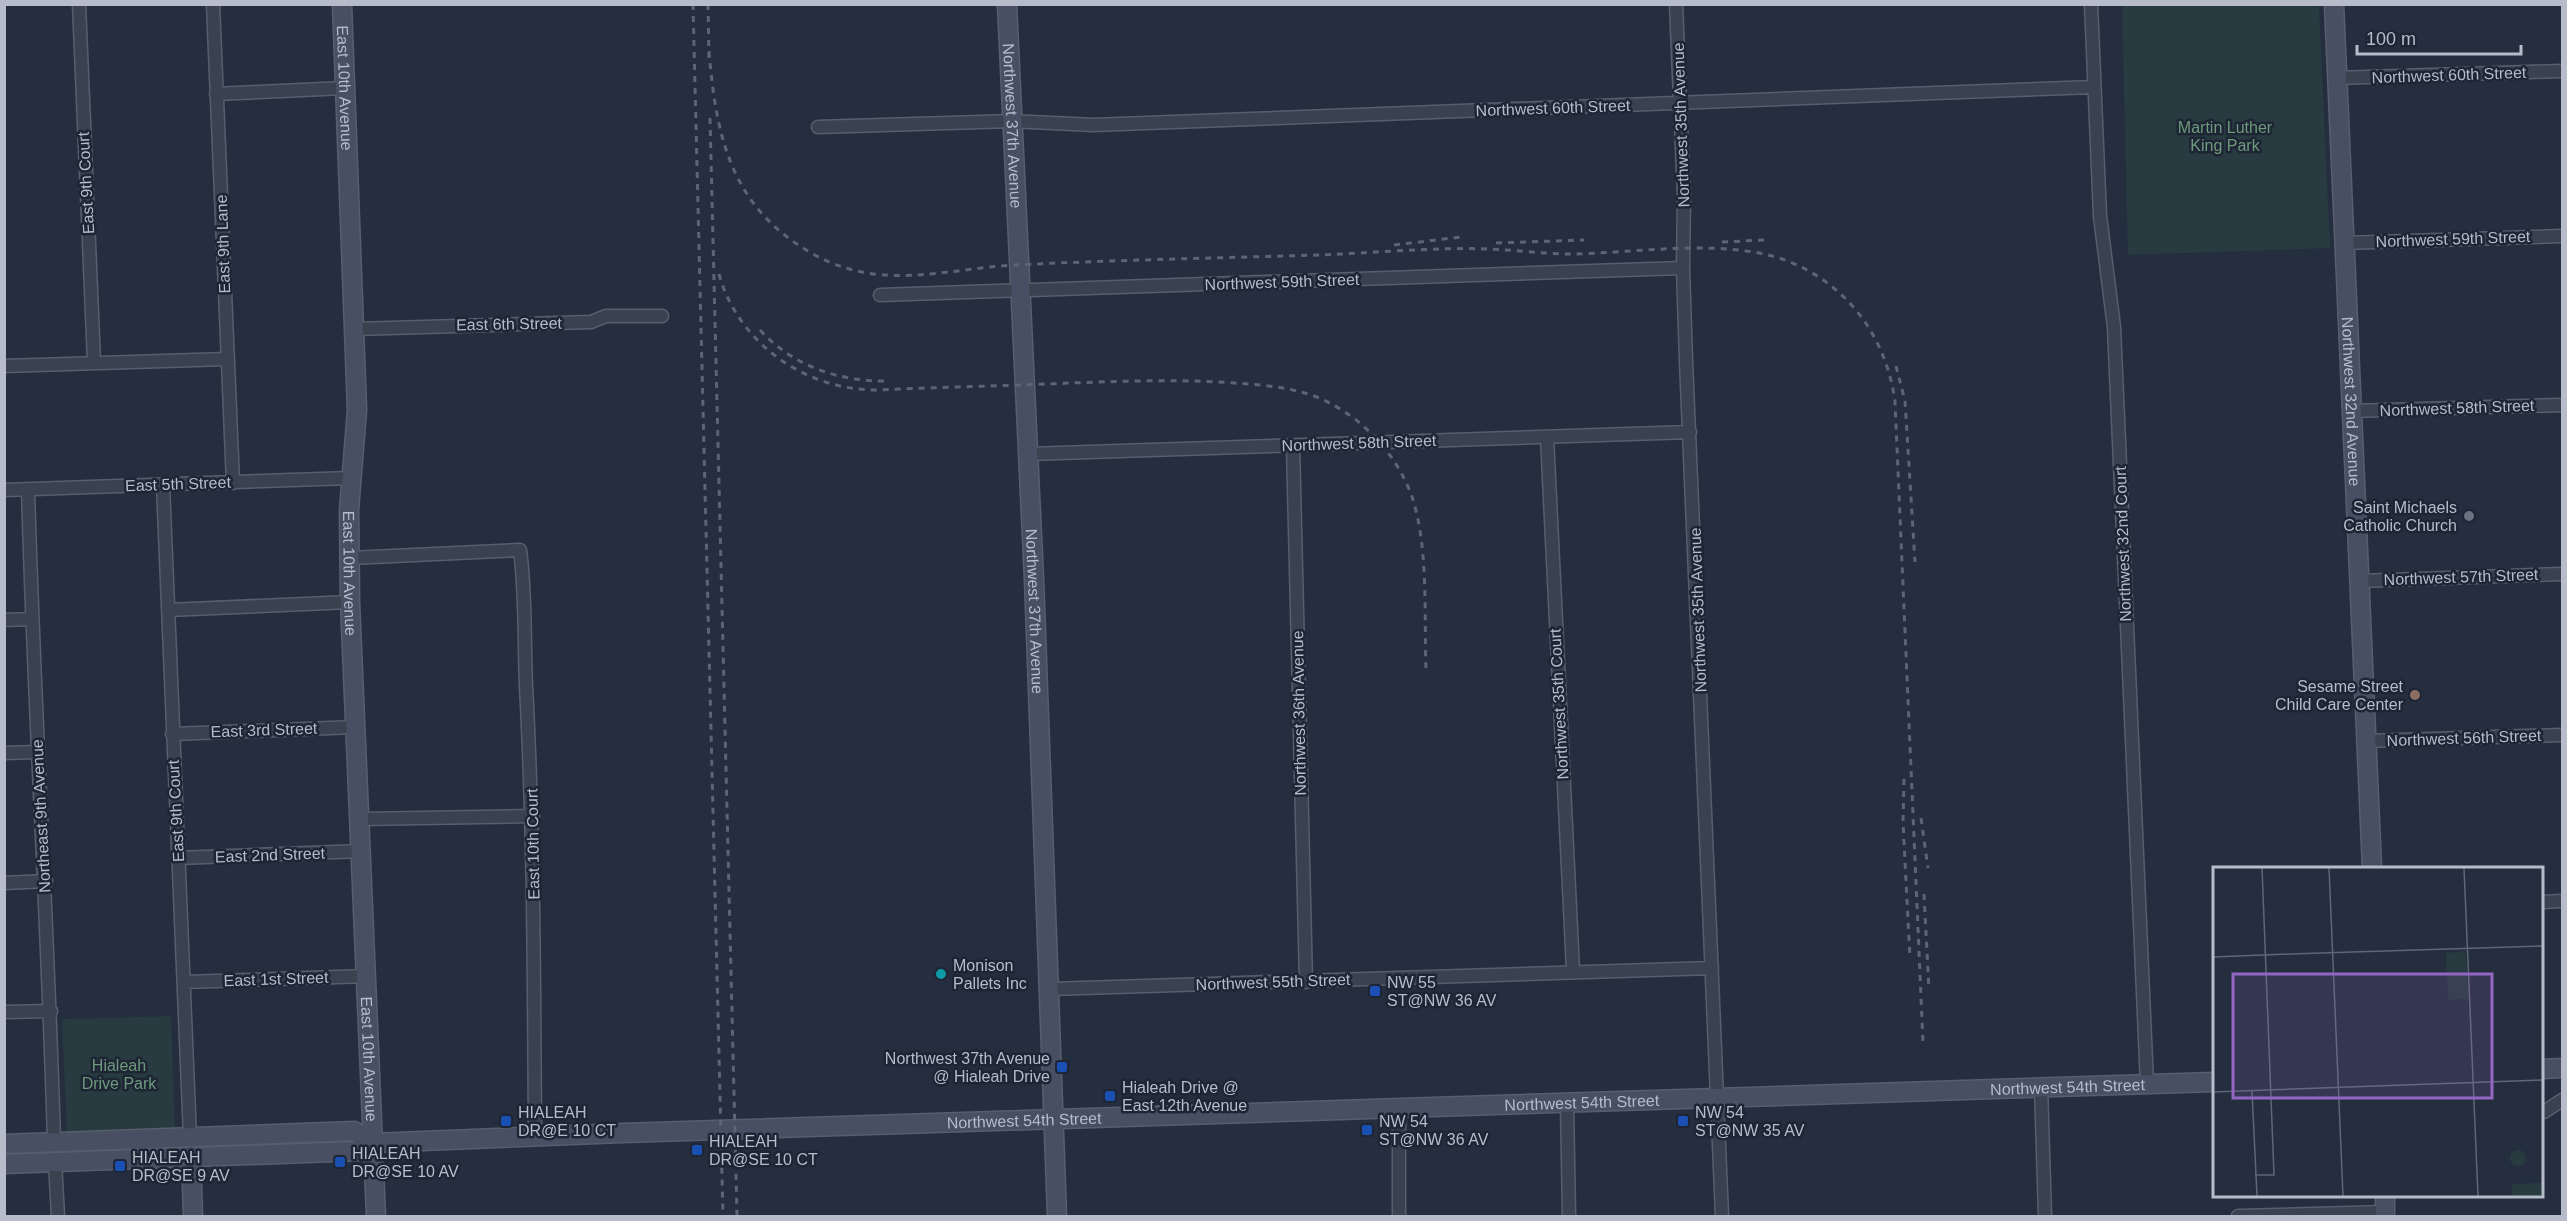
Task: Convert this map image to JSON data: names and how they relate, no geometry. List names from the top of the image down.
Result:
{
  "streets": {
    "main road": [
      "East 10th Avenue",
      "Northwest 37th Avenue",
      "Northwest 32nd Avenue",
      "Northwest 54th Street"
    ],
    "street": [
      "Northwest 60th Street",
      "Northwest 35th Avenue",
      "East 9th Court",
      "Northwest 59th Street",
      "East 9th Lane",
      "East 6th Street",
      "Northwest 58th Street",
      "East 5th Street",
      "Northwest 32nd Court",
      "Northwest 57th Street",
      "Northwest 35th Court",
      "Northwest 36th Avenue",
      "East 3rd Street",
      "Northwest 56th Street",
      "Northeast 9th Avenue",
      "East 10th Court",
      "East 2nd Street",
      "East 1st Street",
      "Northwest 55th Street"
    ]
  },
  "crossings": [
    ["Northwest 60th Street", "Northwest 37th Avenue"],
    ["Northwest 60th Street", "Northwest 35th Avenue"],
    ["Northwest 60th Street", "Northwest 32nd Avenue"],
    ["Northwest 60th Street", "Northwest 32nd Court"],
    ["East 10th Avenue", "East 6th Street"],
    ["East 10th Avenue", "East 5th Street"],
    ["East 10th Avenue", "East 3rd Street"],
    ["East 10th Avenue", "East 10th Court"],
    ["East 10th Avenue", "East 2nd Street"],
    ["East 10th Avenue", "East 1st Street"],
    ["East 10th Avenue", "Northwest 54th Street"],
    ["Northwest 37th Avenue", "Northwest 59th Street"],
    ["Northwest 37th Avenue", "Northwest 58th Street"],
    ["Northwest 37th Avenue", "Northwest 55th Street"],
    ["Northwest 37th Avenue", "Northwest 54th Street"],
    ["Northwest 35th Avenue", "Northwest 59th Street"],
    ["Northwest 35th Avenue", "Northwest 58th Street"],
    ["Northwest 35th Avenue", "Northwest 55th Street"],
    ["Northwest 35th Avenue", "Northwest 54th Street"],
    ["East 9th Court", "East 5th Street"],
    ["East 9th Court", "East 3rd Street"],
    ["East 9th Court", "East 2nd Street"],
    ["East 9th Court", "East 1st Street"],
    ["East 9th Court", "Northwest 54th Street"],
    ["Northwest 59th Street", "Northwest 32nd Avenue"],
    ["East 9th Lane", "East 5th Street"],
    ["Northwest 32nd Avenue", "Northwest 58th Street"],
    ["Northwest 32nd Avenue", "Northwest 57th Street"],
    ["Northwest 32nd Avenue", "Northwest 56th Street"],
    ["Northwest 58th Street", "Northwest 35th Court"],
    ["Northwest 58th Street", "Northwest 36th Avenue"],
    ["East 5th Street", "Northeast 9th Avenue"],
    ["Northwest 32nd Court", "Northwest 54th Street"],
    ["Northwest 35th Court", "Northwest 55th Street"],
    ["Northwest 36th Avenue", "Northwest 55th Street"],
    ["Northeast 9th Avenue", "Northwest 54th Street"],
    ["East 10th Court", "Northwest 54th Street"]
  ],
  "parks": ["Martin Luther King Park", "Hialeah Drive Park"],
  "places": {
    "other": ["Saint Michaels Catholic Church", "Sesame Street Child Care Center", "Monison Pallets Inc"],
    "transit": [
      "NW 55 ST@NW 36 AV",
      "Northwest 37th Avenue @ Hialeah Drive",
      "Hialeah Drive @ East 12th Avenue",
      "HIALEAH DR@E 10 CT",
      "NW 54 ST@NW 35 AV",
      "NW 54 ST@NW 36 AV",
      "HIALEAH DR@SE 10 CT",
      "HIALEAH DR@SE 10 AV",
      "HIALEAH DR@SE 9 AV"
    ]
  },
  "scale_bar": "100 m"
}
